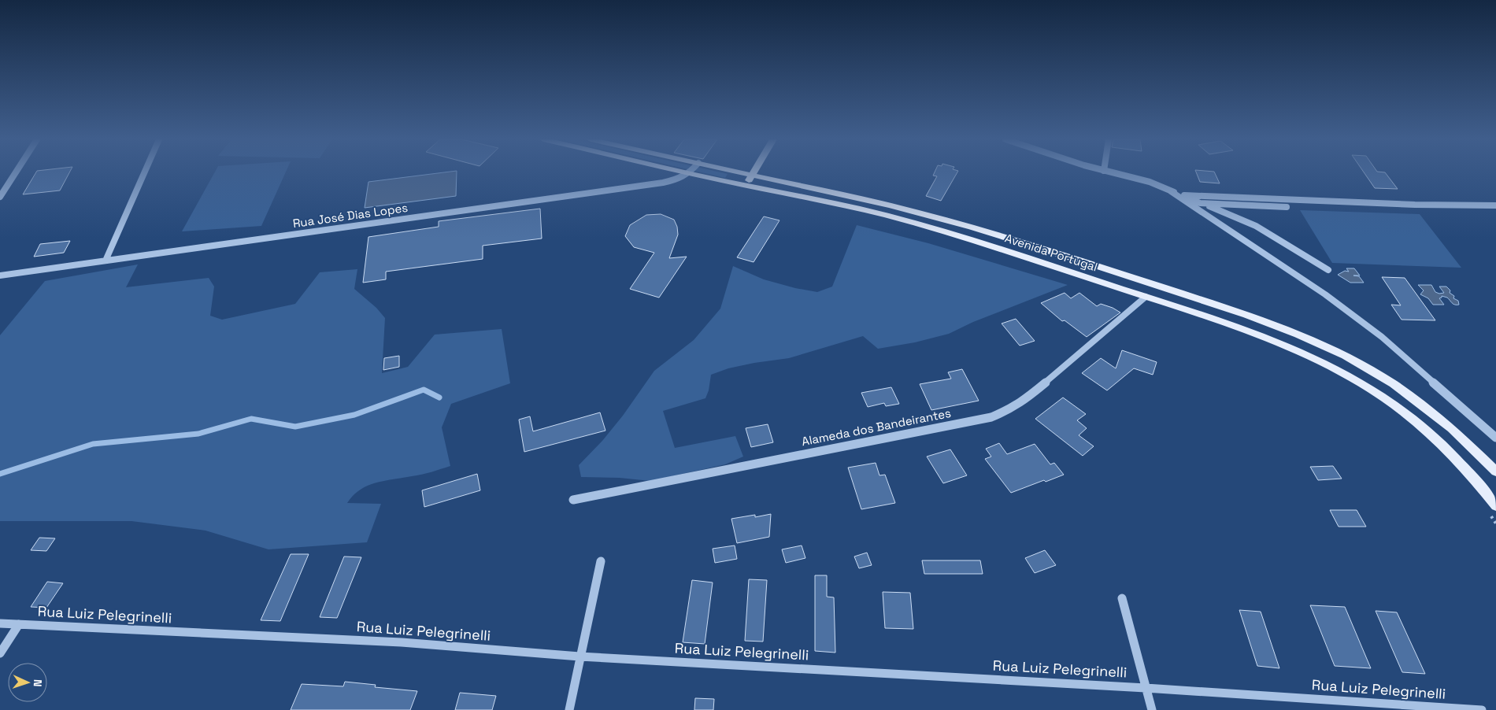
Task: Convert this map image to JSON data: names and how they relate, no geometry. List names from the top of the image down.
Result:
{
  "streets": {
    "main road": ["Avenida Portugal"],
    "street": ["Rua José Dias Lopes", "Alameda dos Bandeirantes", "Rua Luiz Pelegrinelli"]
  },
  "crossings": [
    ["Rua José Dias Lopes", "Avenida Portugal"],
    ["Avenida Portugal", "Alameda dos Bandeirantes"]
  ],
  "north": "right"
}
